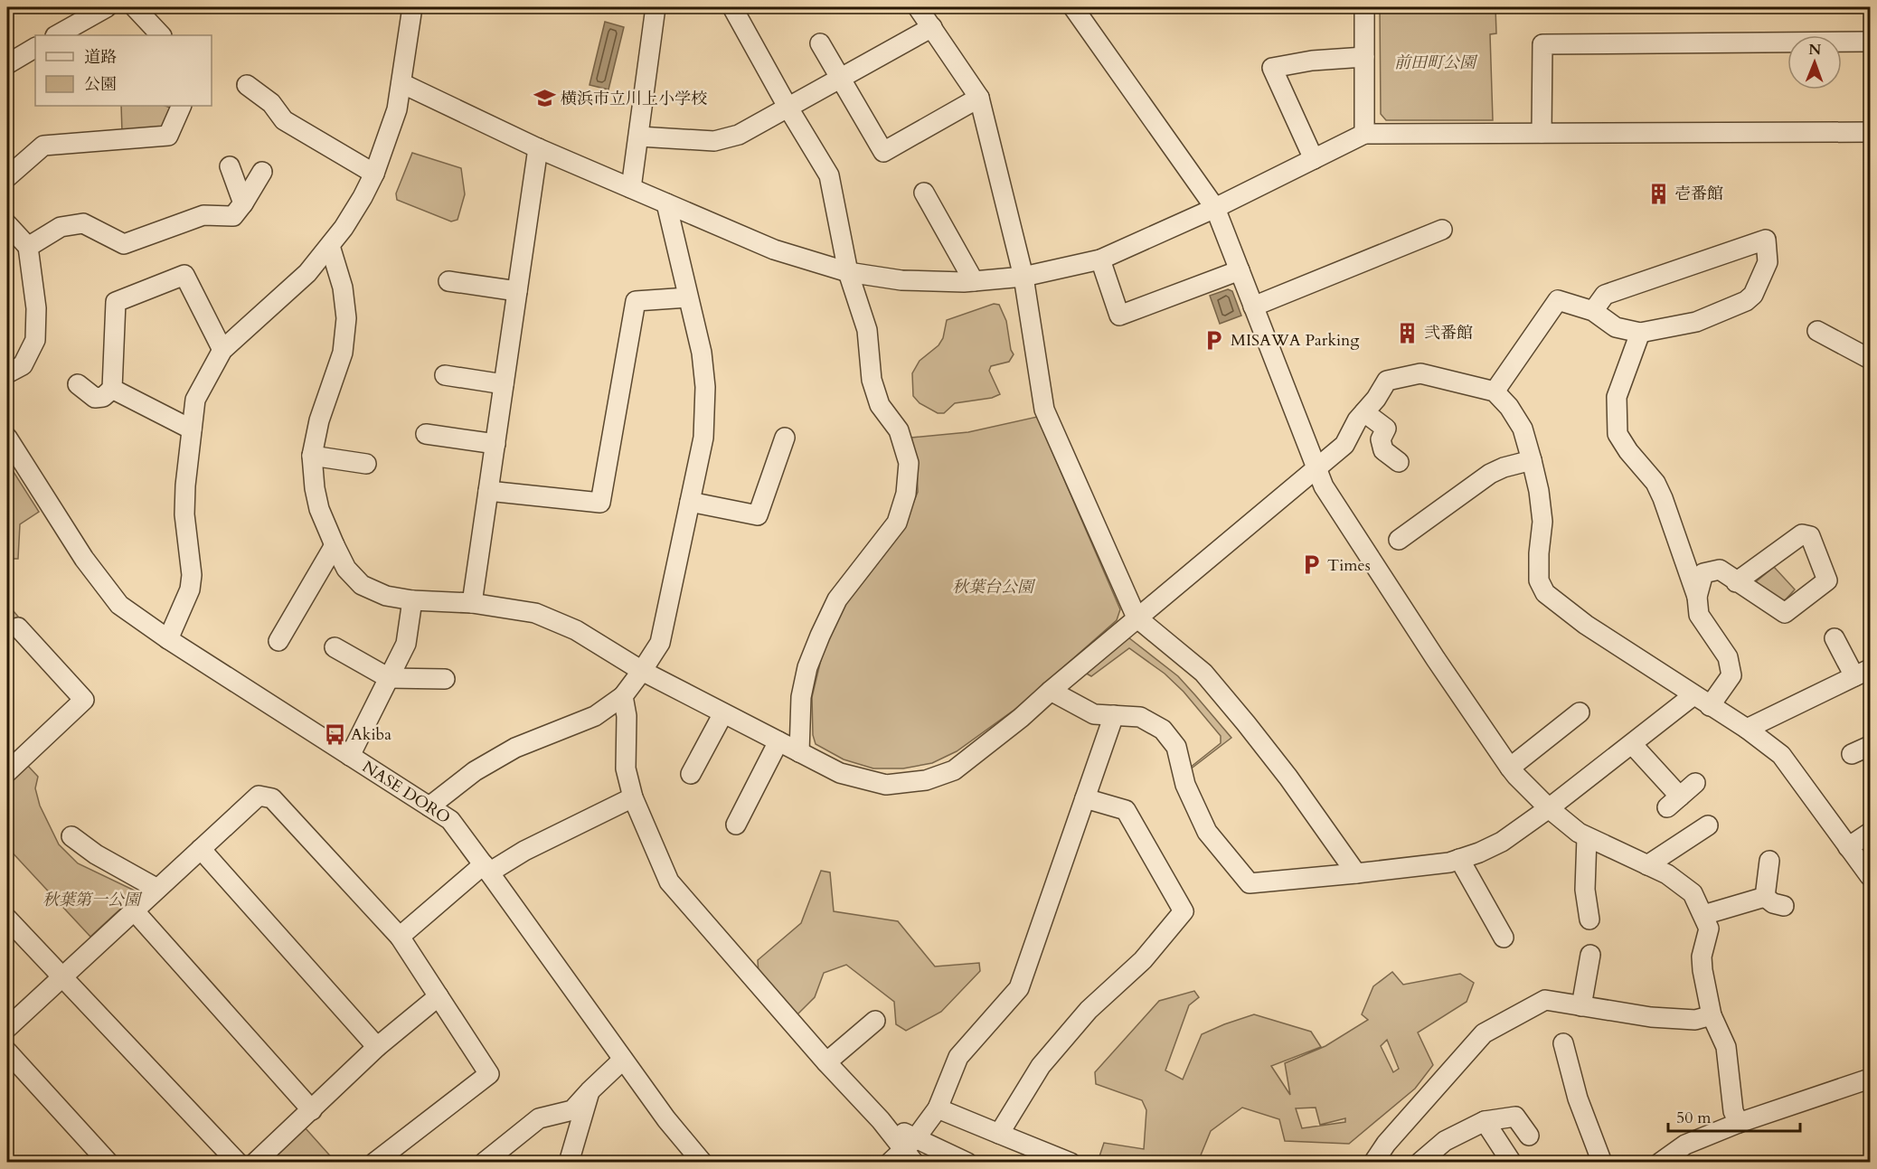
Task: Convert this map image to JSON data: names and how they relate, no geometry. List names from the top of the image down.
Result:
{
  "streets": {
    "street": ["NASE DORO"]
  },
  "parks": ["前田町公園", "秋葉台公園", "秋葉第一公園"],
  "places": {
    "school or university": ["横浜市立川上小学校"],
    "building": ["壱番館", "弐番館"],
    "parking": ["MISAWA Parking", "Times"],
    "bus stop": ["Akiba"]
  },
  "legend": ["道路", "公園"],
  "scale_bar": "50 m",
  "north": "top"
}
